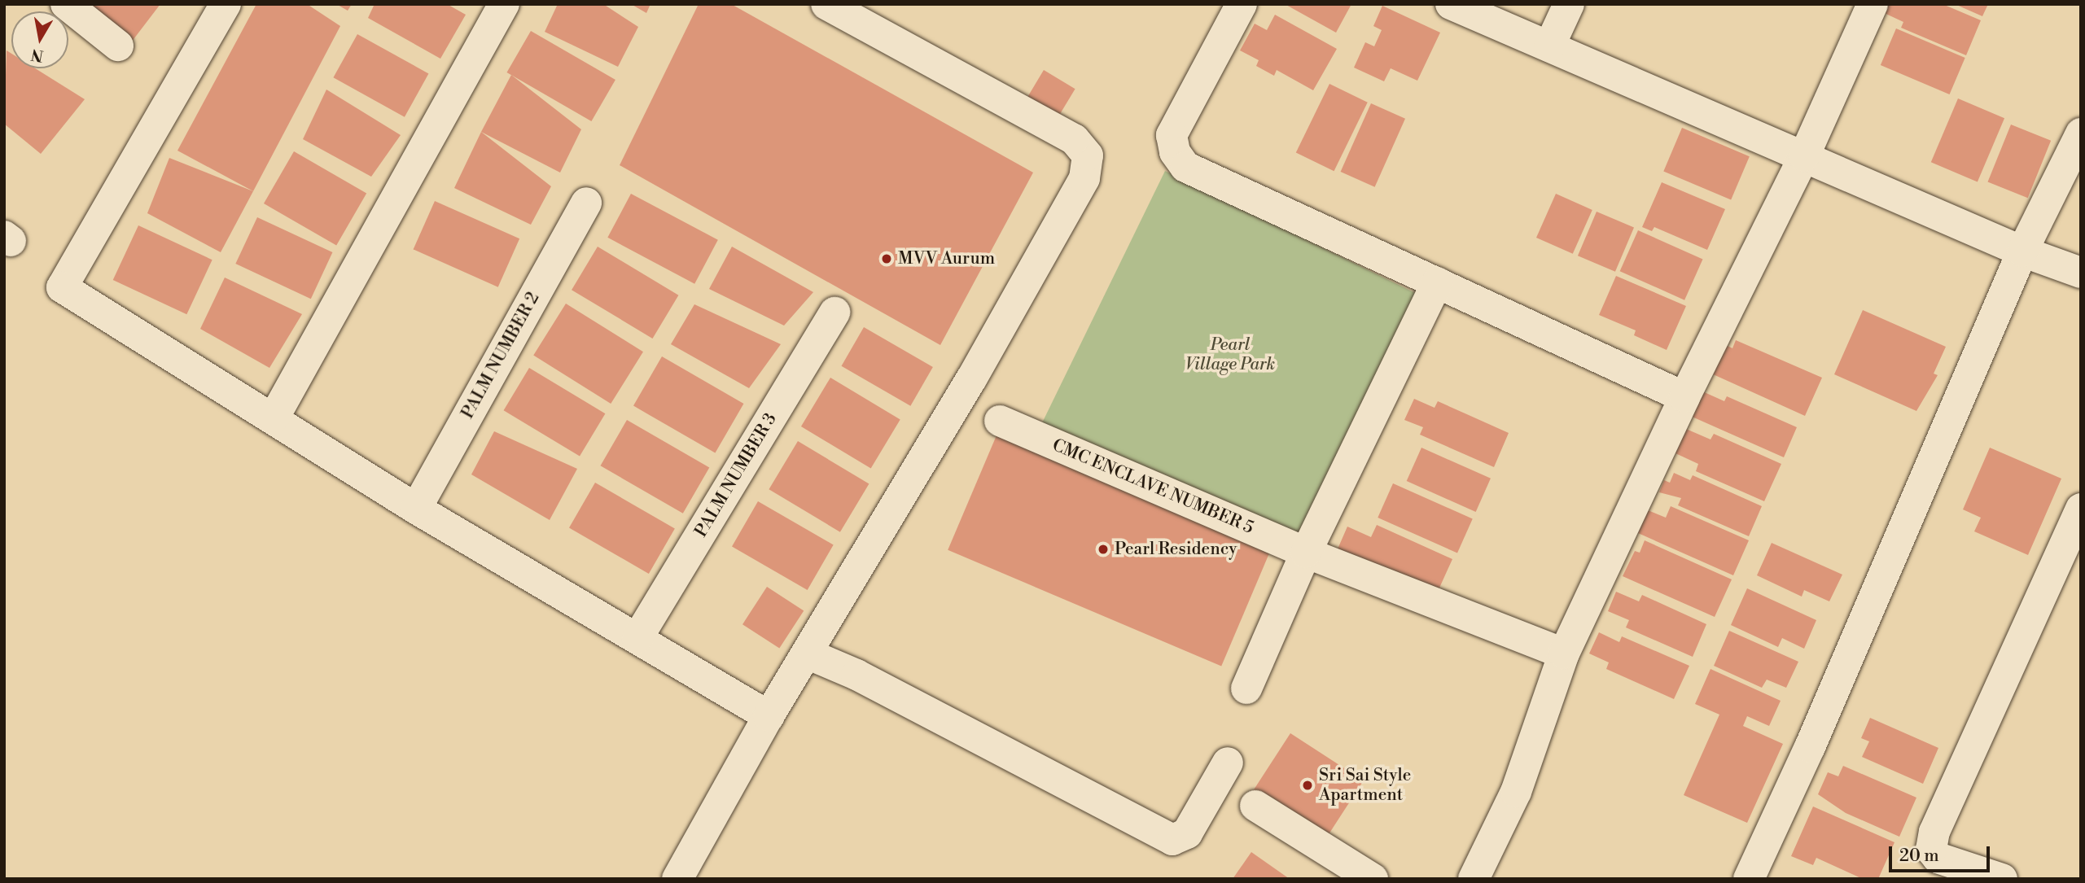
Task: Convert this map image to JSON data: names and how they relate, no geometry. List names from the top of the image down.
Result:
{
  "streets": {
    "street": ["PALM NUMBER 2", "PALM NUMBER 3", "CMC ENCLAVE NUMBER 5"]
  },
  "parks": ["Pearl Village Park"],
  "places": ["MVV Aurum", "Pearl Residency", "Sri Sai Style Apartment"],
  "scale_bar": "20 m",
  "north": "bottom"
}
